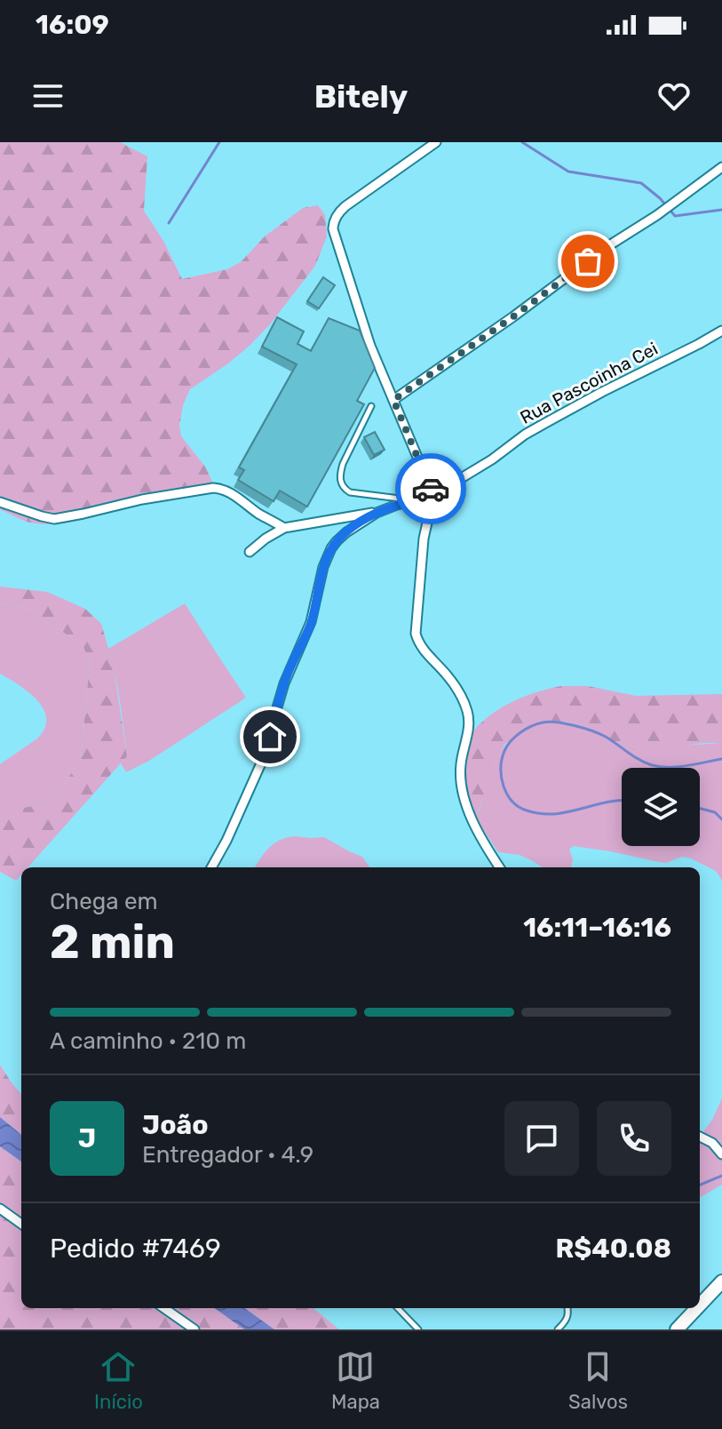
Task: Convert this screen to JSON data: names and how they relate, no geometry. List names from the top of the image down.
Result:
{
  "streets": {
    "street": ["Rua Pascoinha Cei"]
  },
  "page": {
    "status": "16:09",
    "header": "Bitely",
    "heading": ["2 min", "Chega em", "16:11–16:16"],
    "panel": [
      "João",
      "Entregador · 4.9",
      "Pedido #7469",
      "R$40.08"
    ],
    "bar": "A caminho · 210 m",
    "round": "J",
    "tabs": ["Início", "Mapa", "Salvos"]
  }
}
